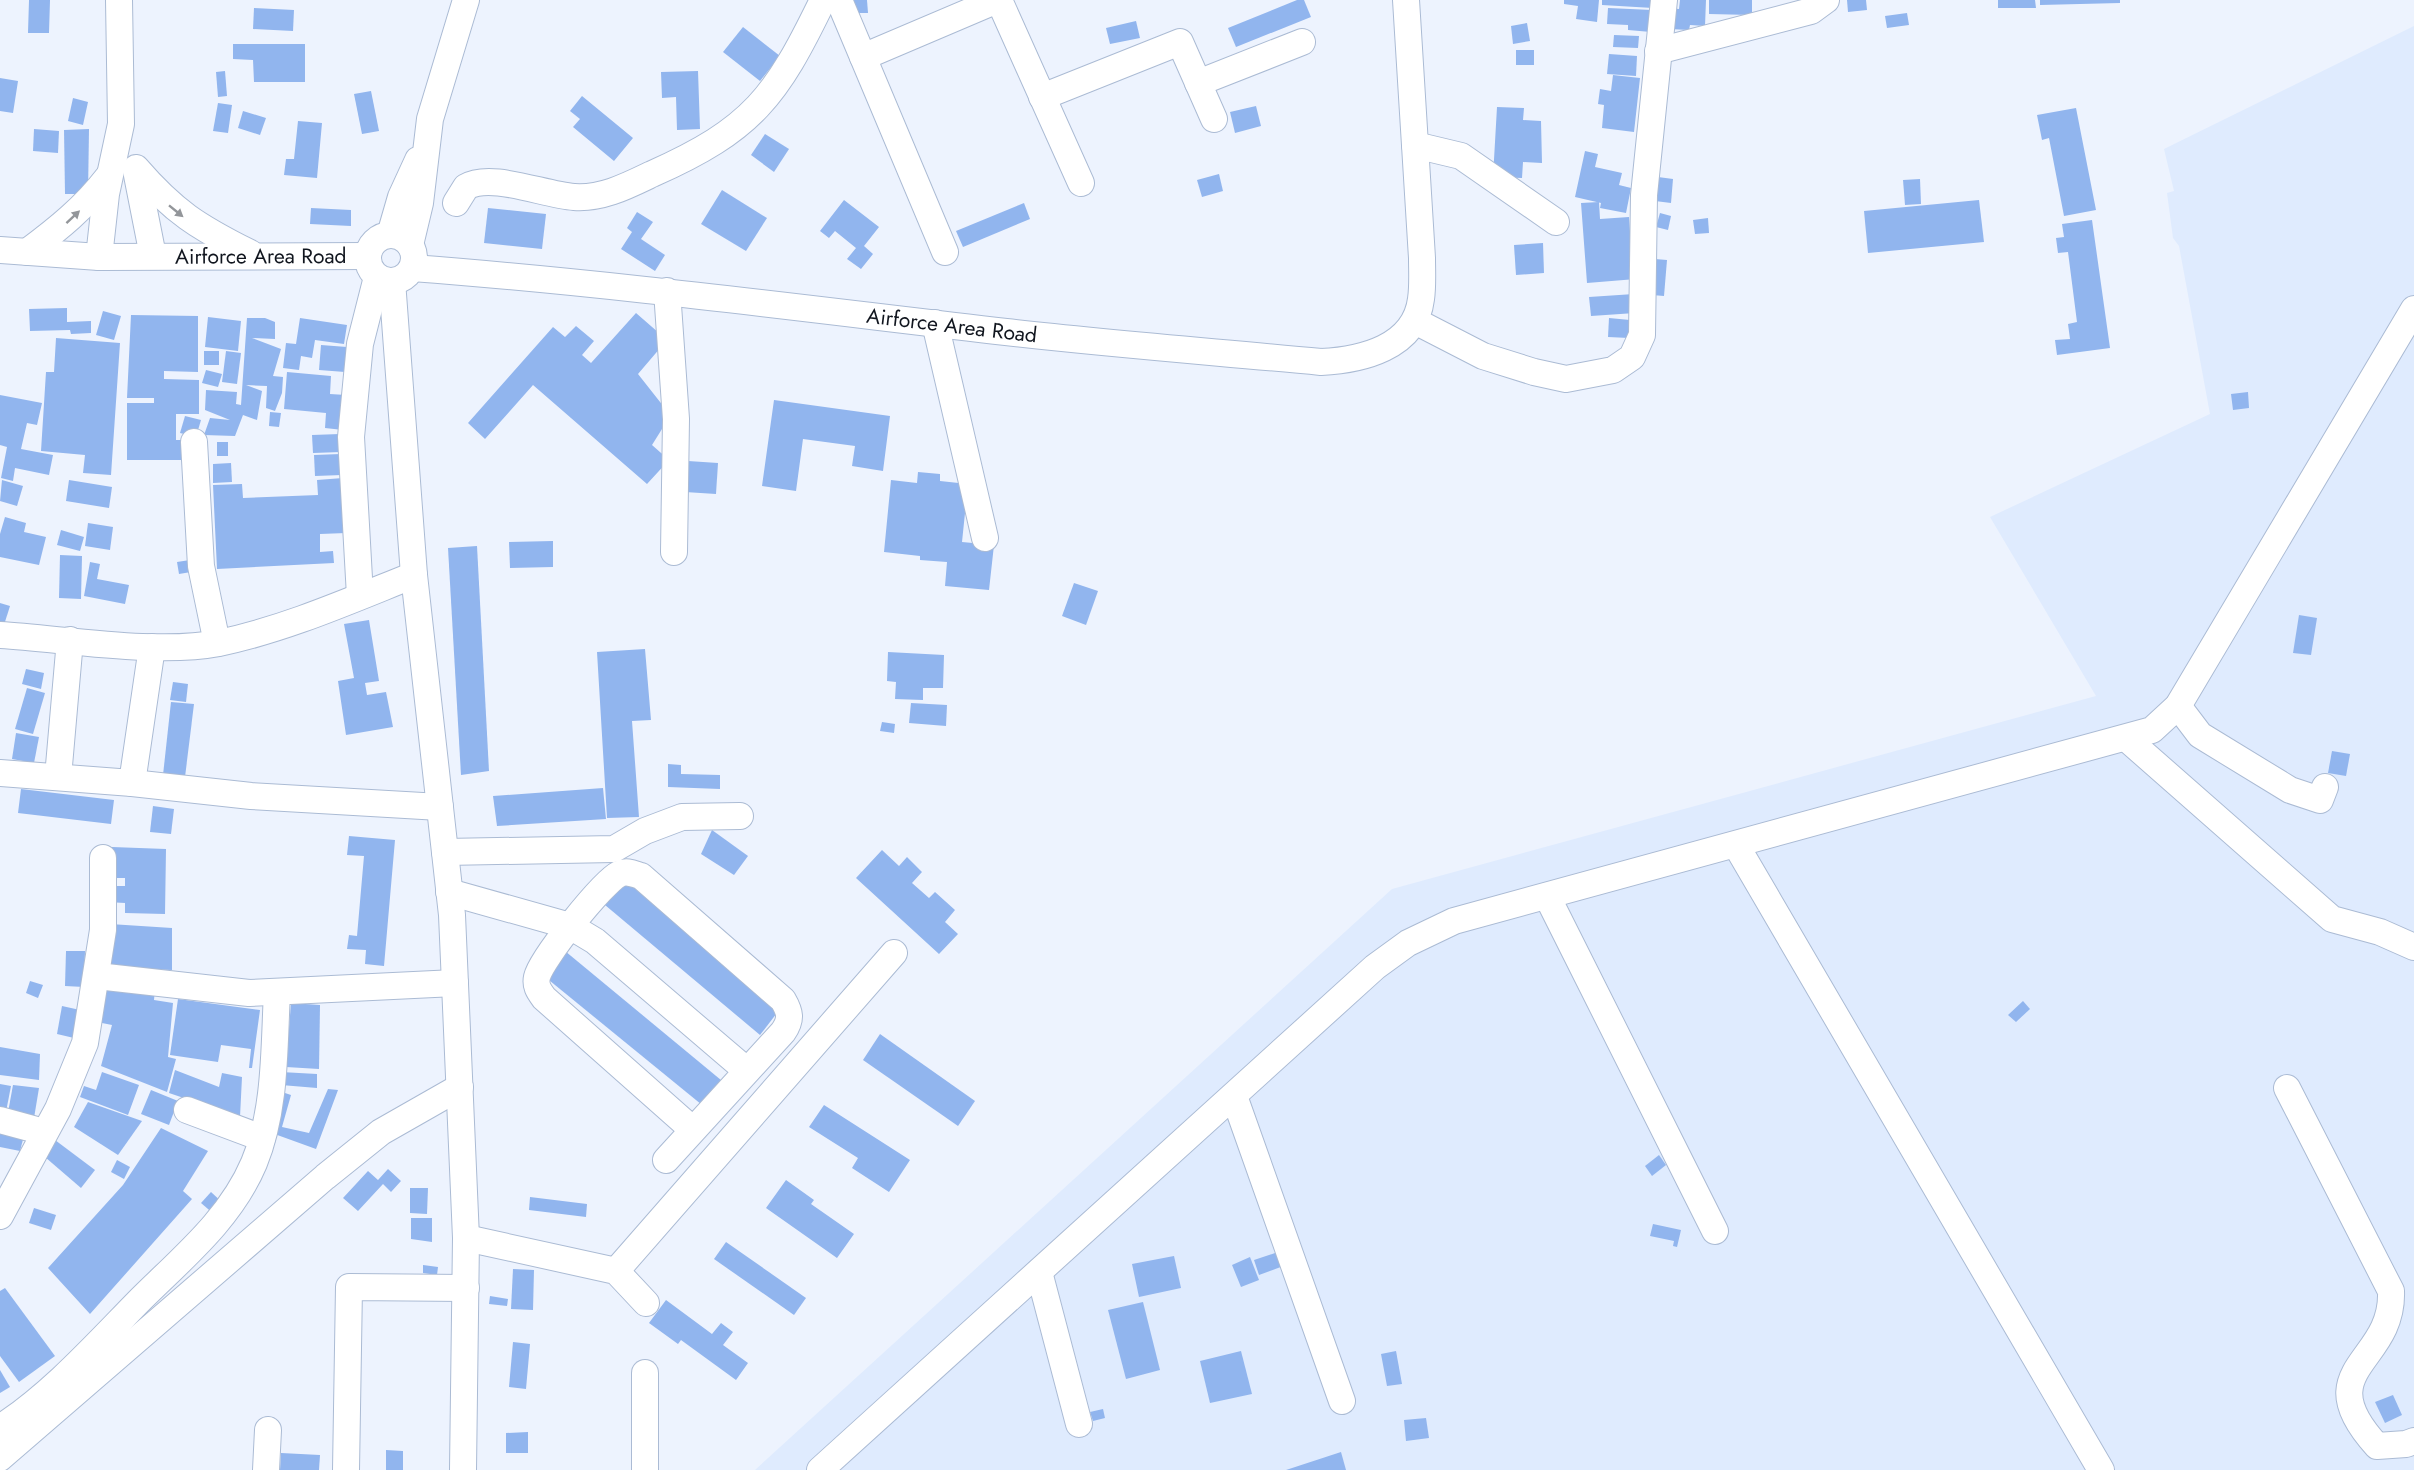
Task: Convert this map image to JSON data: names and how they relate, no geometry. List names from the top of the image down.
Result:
{
  "streets": {
    "street": ["Airforce Area Road"]
  }
}
